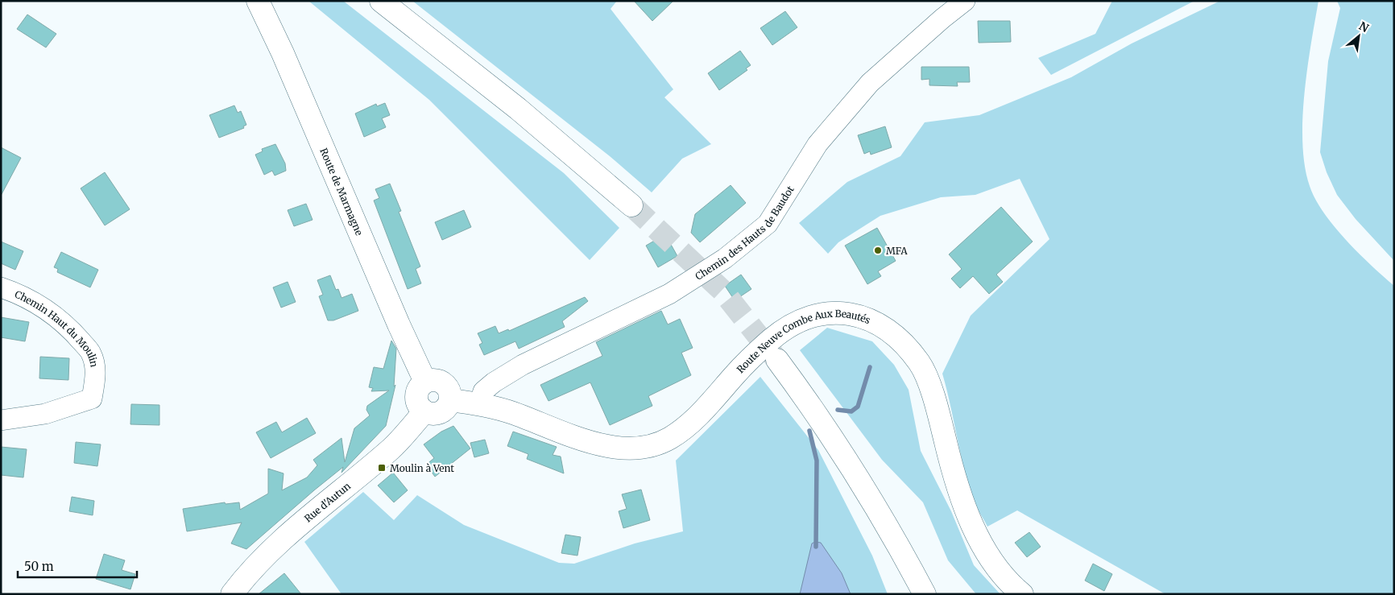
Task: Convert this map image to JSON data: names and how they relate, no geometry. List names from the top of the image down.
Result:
{
  "streets": {
    "main road": ["Route de Marmagne", "Route Neuve Combe Aux Beautés", "Rue d'Autun"],
    "street": ["Chemin des Hauts de Baudot", "Chemin Haut du Moulin"]
  },
  "crossings": [
    ["Route de Marmagne", "Route Neuve Combe Aux Beautés"],
    ["Route de Marmagne", "Rue d'Autun"],
    ["Chemin des Hauts de Baudot", "Route Neuve Combe Aux Beautés"],
    ["Route Neuve Combe Aux Beautés", "Rue d'Autun"]
  ],
  "places": {
    "other": ["MFA"],
    "transit": ["Moulin à Vent"]
  },
  "scale_bar": "50 m",
  "north": "top right"
}
